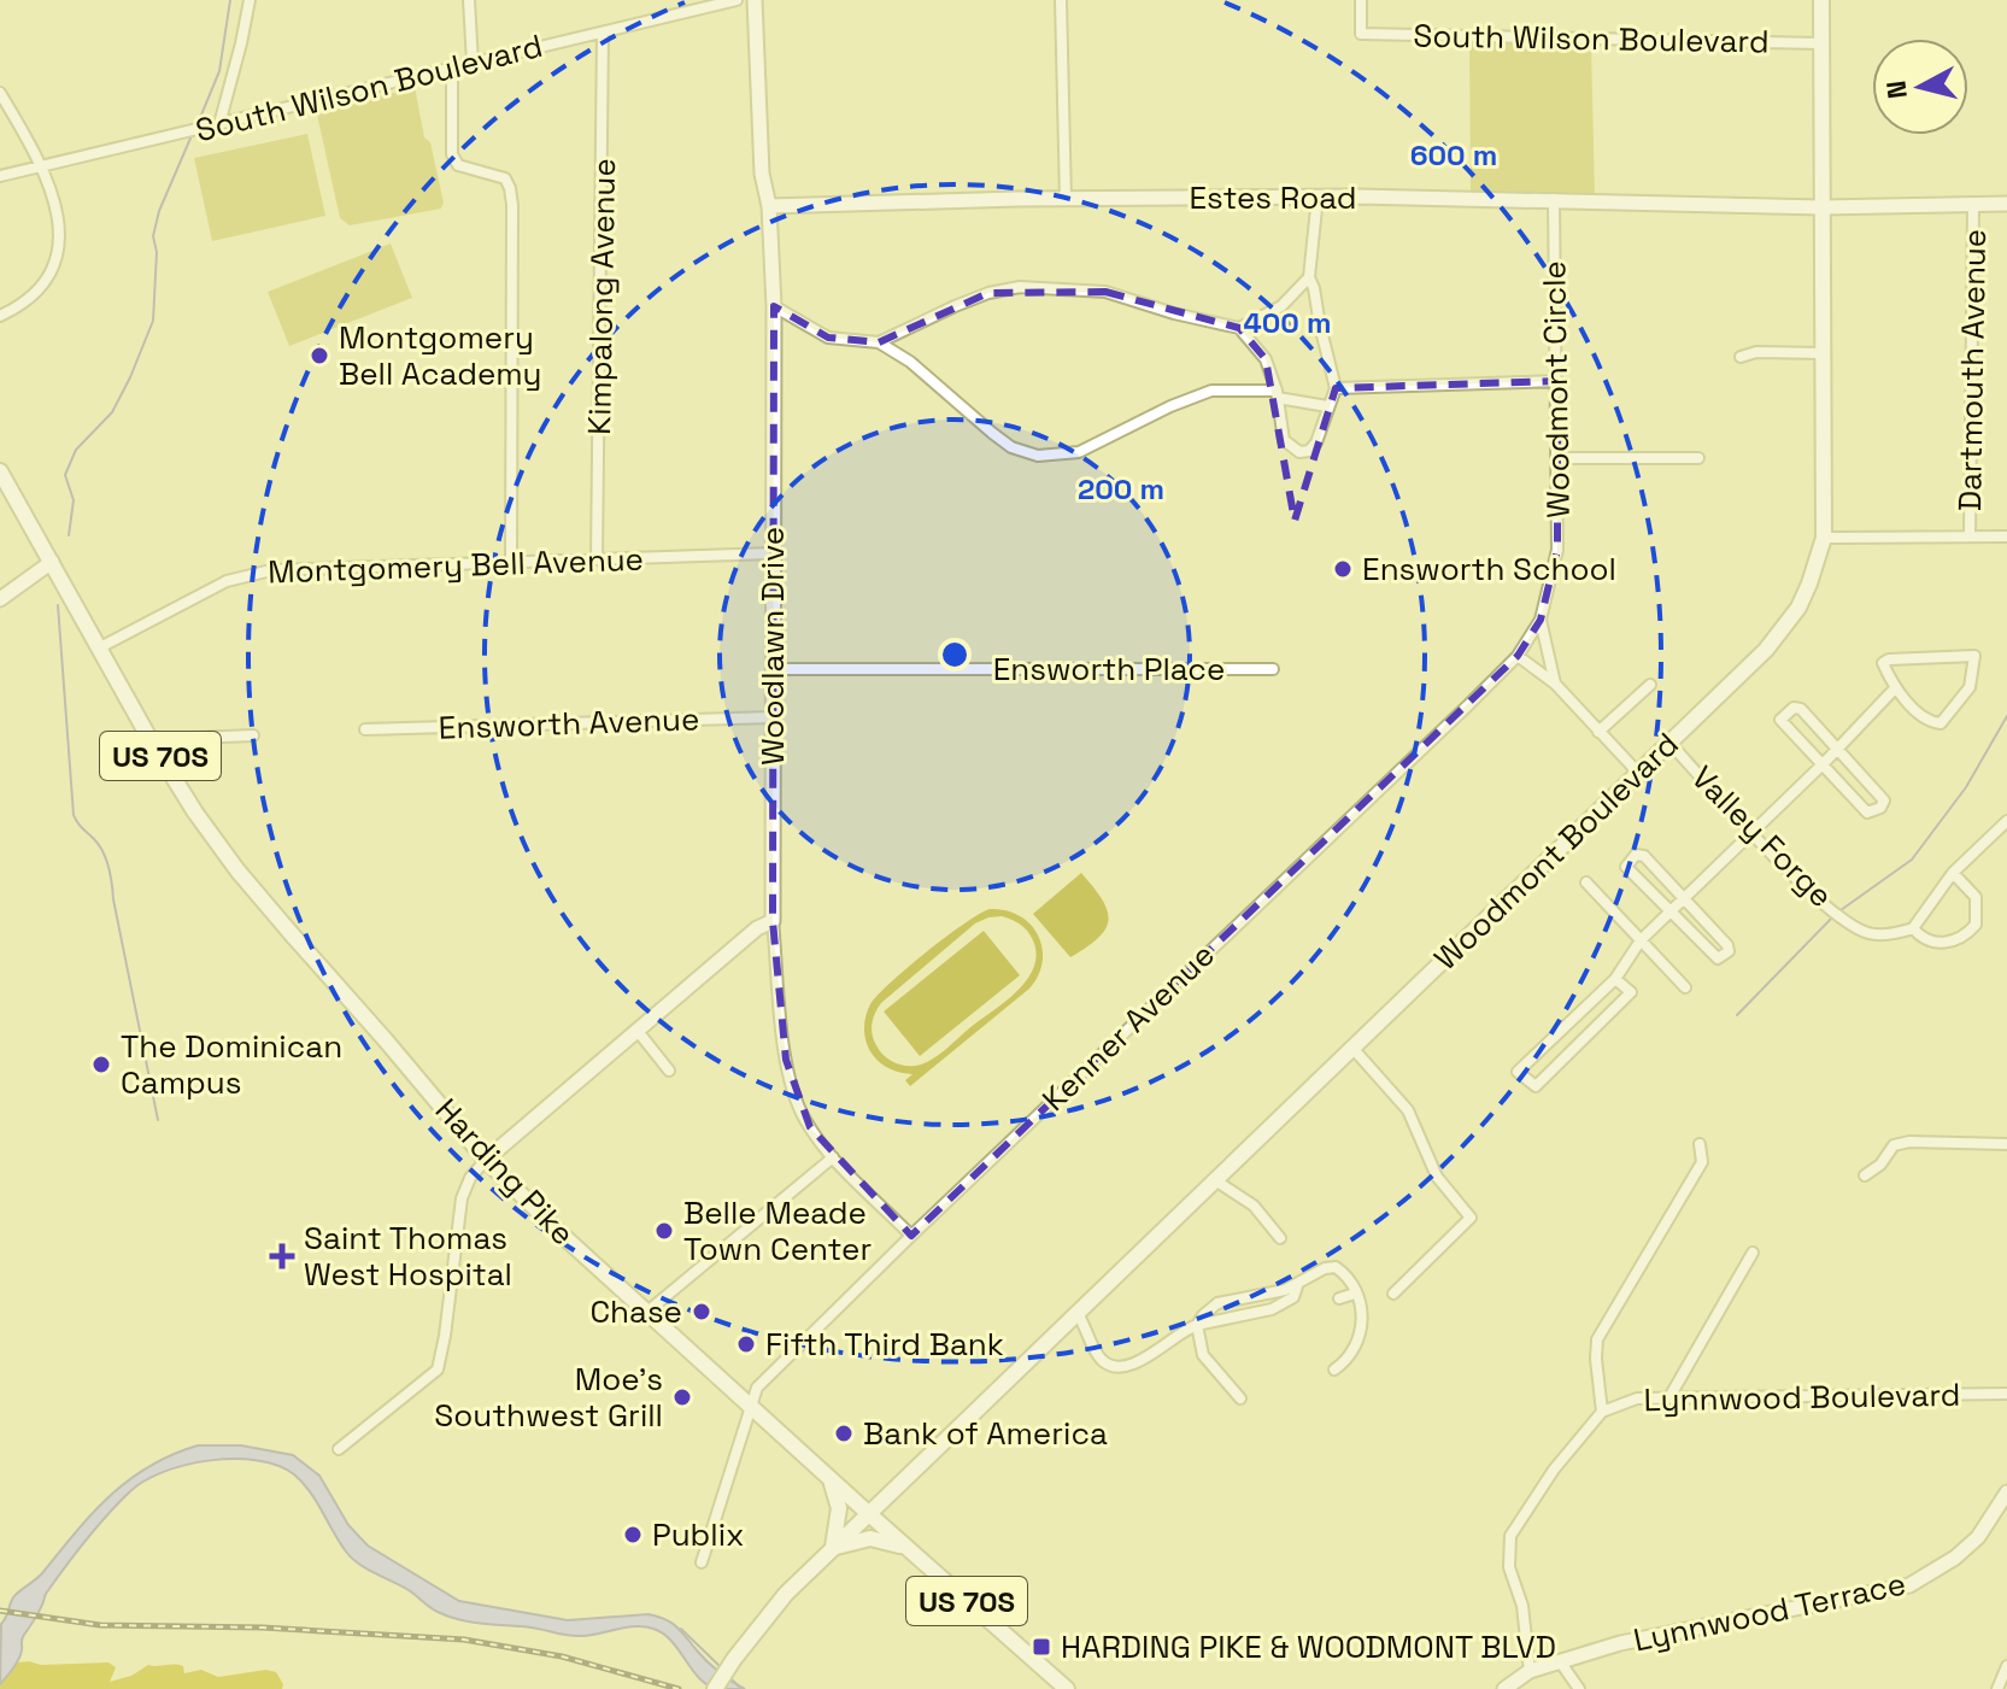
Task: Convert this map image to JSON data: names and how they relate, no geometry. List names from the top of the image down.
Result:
{
  "streets": {
    "main road": ["US 70S", "Woodmont Boulevard", "Harding Pike"],
    "street": [
      "South Wilson Boulevard",
      "Estes Road",
      "Kimpalong Avenue",
      "Dartmouth Avenue",
      "Woodmont Circle",
      "Montgomery Bell Avenue",
      "Woodlawn Drive",
      "Ensworth Place",
      "Ensworth Avenue",
      "Valley Forge",
      "Kenner Avenue",
      "Lynnwood Boulevard",
      "Lynnwood Terrace"
    ]
  },
  "crossings": [
    ["South Wilson Boulevard", "Kimpalong Avenue"],
    ["South Wilson Boulevard", "Woodmont Boulevard"],
    ["Estes Road", "Dartmouth Avenue"],
    ["Estes Road", "Woodmont Circle"],
    ["Estes Road", "Woodlawn Drive"],
    ["Estes Road", "Woodmont Boulevard"],
    ["Kimpalong Avenue", "Montgomery Bell Avenue"],
    ["Woodmont Circle", "Woodmont Boulevard"],
    ["Woodmont Circle", "Kenner Avenue"],
    ["Montgomery Bell Avenue", "Woodlawn Drive"],
    ["Montgomery Bell Avenue", "Harding Pike"],
    ["Woodlawn Drive", "Ensworth Place"],
    ["Woodlawn Drive", "Ensworth Avenue"],
    ["US 70S", "Harding Pike"],
    ["Valley Forge", "Woodmont Boulevard"],
    ["Woodmont Boulevard", "Harding Pike"],
    ["Kenner Avenue", "Harding Pike"],
    ["Lynnwood Boulevard", "Lynnwood Terrace"]
  ],
  "places": {
    "other": [
      "Montgomery Bell Academy",
      "Ensworth School",
      "The Dominican Campus",
      "Belle Meade Town Center",
      "Chase",
      "Fifth Third Bank",
      "Moe's Southwest Grill",
      "Bank of America",
      "Publix"
    ],
    "health": ["Saint Thomas West Hospital"],
    "transit": ["HARDING PIKE & WOODMONT BLVD"]
  },
  "north": "left",
  "rings": ["600 m", "400 m", "200 m"]
}
